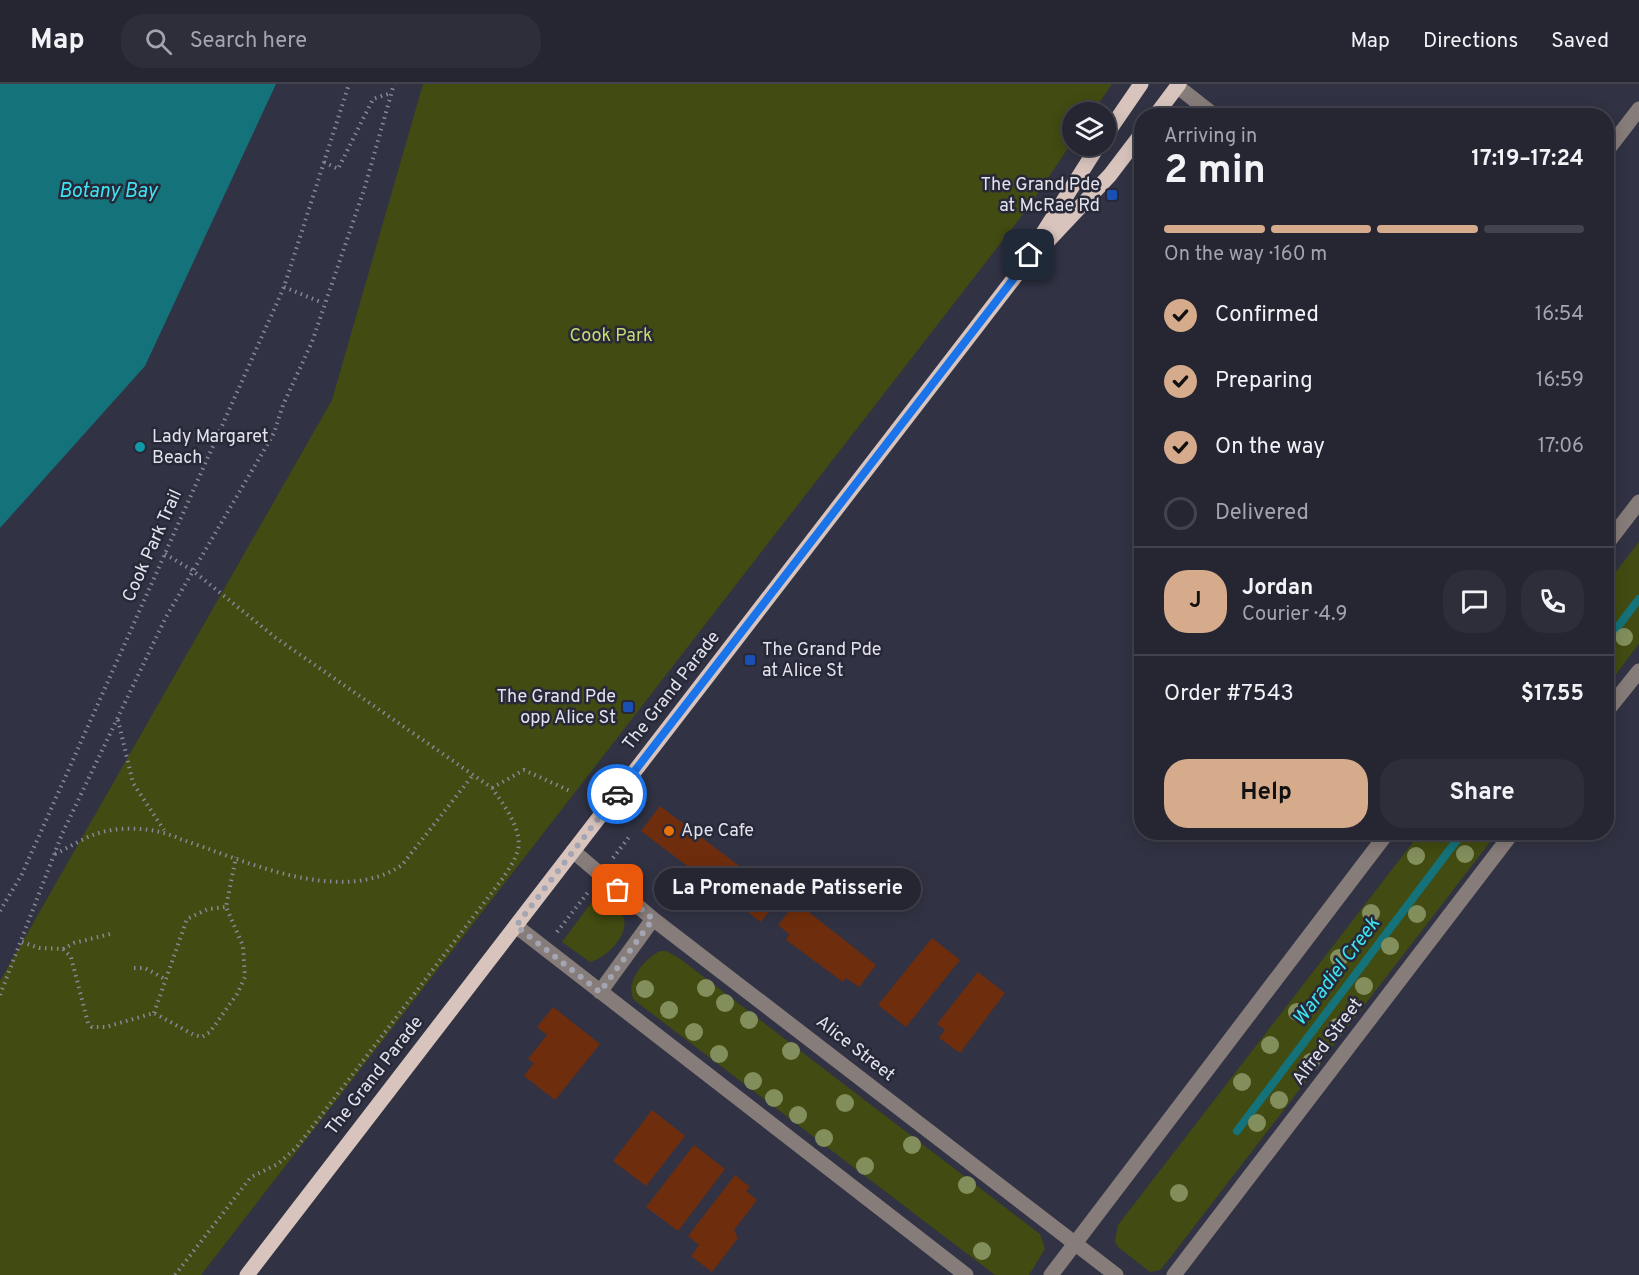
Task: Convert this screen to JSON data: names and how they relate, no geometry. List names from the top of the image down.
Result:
{
  "streets": {
    "main road": ["The Grand Parade"],
    "street": ["Alfred Street", "Alice Street"],
    "path": ["Cook Park Trail"]
  },
  "crossings": [
    ["The Grand Parade", "Alice Street"]
  ],
  "water": ["Botany Bay", "Waradiel Creek"],
  "parks": ["Cook Park"],
  "places": {
    "transit": ["The Grand Pde at McRae Rd", "The Grand Pde at Alice St", "The Grand Pde opp Alice St"],
    "other": ["Lady Margaret Beach", "Ape Cafe", "La Promenade Patisserie"]
  },
  "page": {
    "header": "Map",
    "search": "Search here",
    "nav": ["Map", "Directions", "Saved"],
    "heading": ["2 min", "Arriving in", "17:19–17:24"],
    "panel": [
      "Jordan",
      "Courier · 4.9",
      "Order #7543",
      "$17.55"
    ],
    "bar": "On the way · 160 m",
    "list": [
      ["Confirmed", "16:54"],
      ["Preparing", "16:59"],
      ["On the way", "17:06"],
      "Delivered"
    ],
    "round": "J",
    "buttons": ["Help", "Share"],
    "bubble": "La Promenade Patisserie"
  }
}
